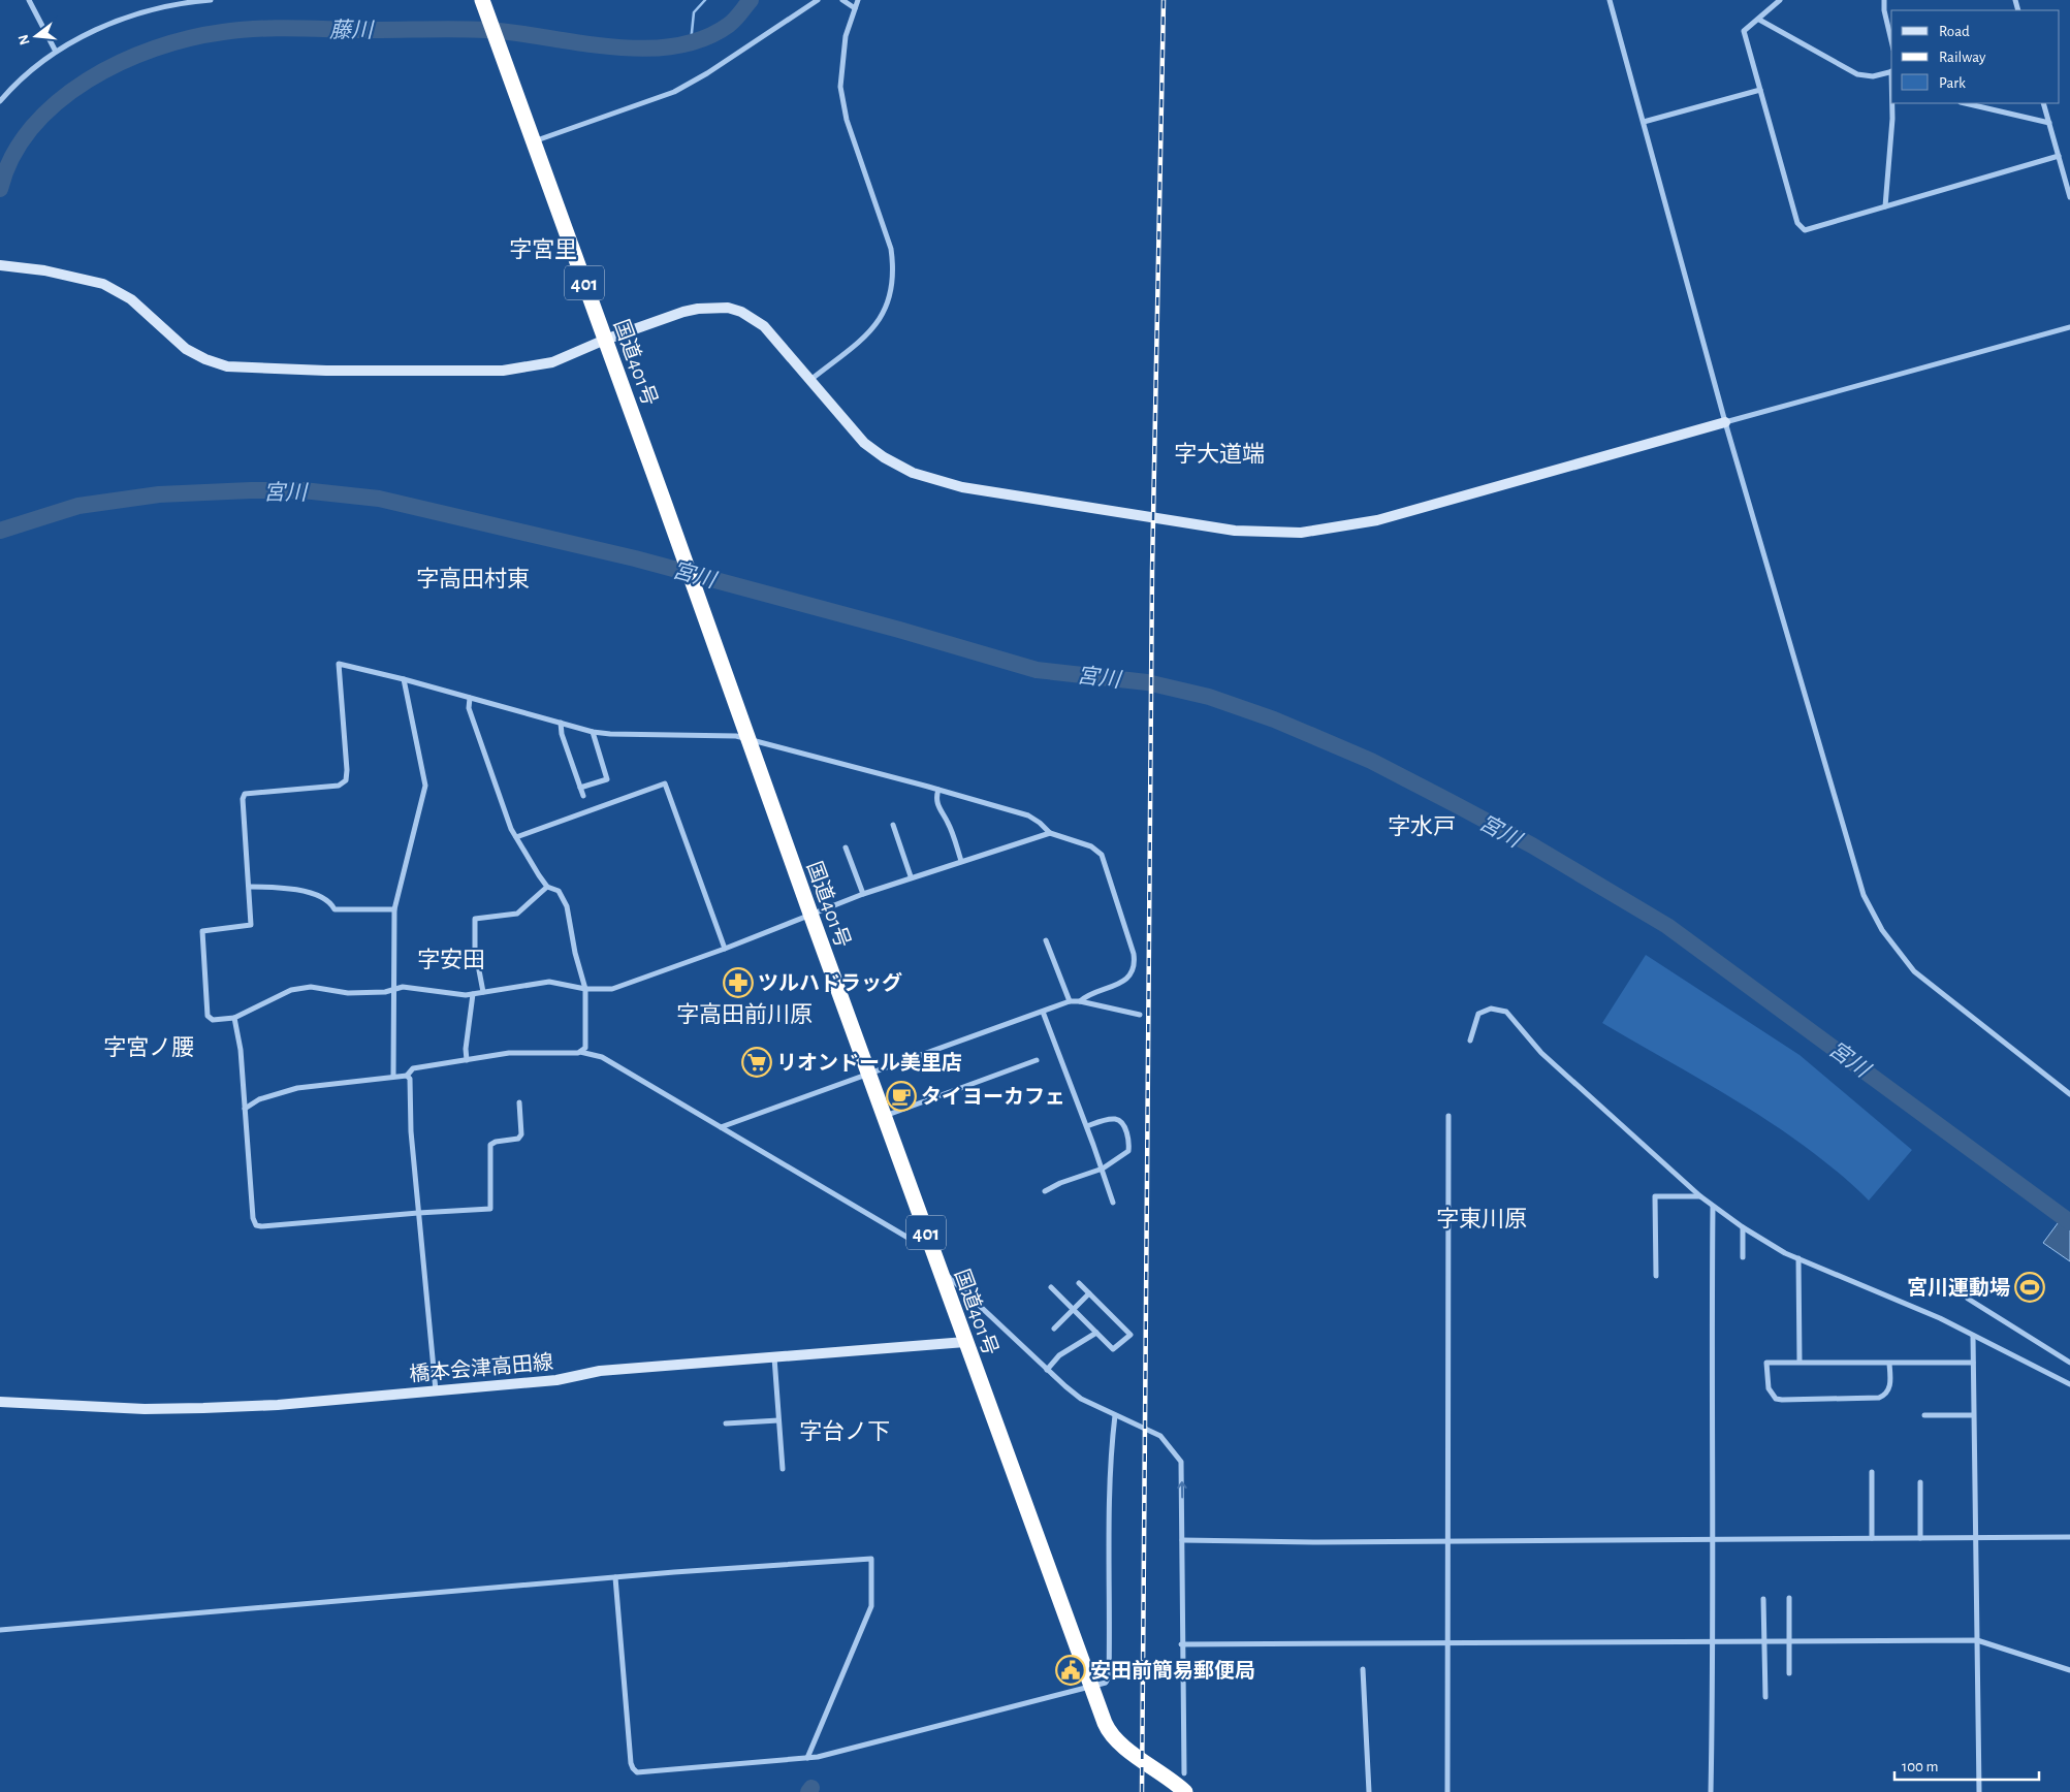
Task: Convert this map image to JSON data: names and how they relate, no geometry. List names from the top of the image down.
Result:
{
  "streets": {
    "highway": ["401", "国道401号"],
    "street": ["橋本会津高田線"]
  },
  "crossings": [
    ["国道401号", "橋本会津高田線"]
  ],
  "districts": [
    "字宮里",
    "字大道端",
    "字高田村東",
    "字水戸",
    "字安田",
    "字高田前川原",
    "字宮ノ腰",
    "字東川原",
    "字台ノ下"
  ],
  "water": ["藤川", "宮川"],
  "places": {
    "pharmacy": ["ツルハドラッグ"],
    "supermarket": ["リオンドール美里店"],
    "cafe": ["タイヨーカフェ"],
    "sports": ["宮川運動場"],
    "public building": ["安田前簡易郵便局"]
  },
  "legend": ["Road", "Railway", "Park"],
  "scale_bar": "100 m",
  "north": "left"
}
